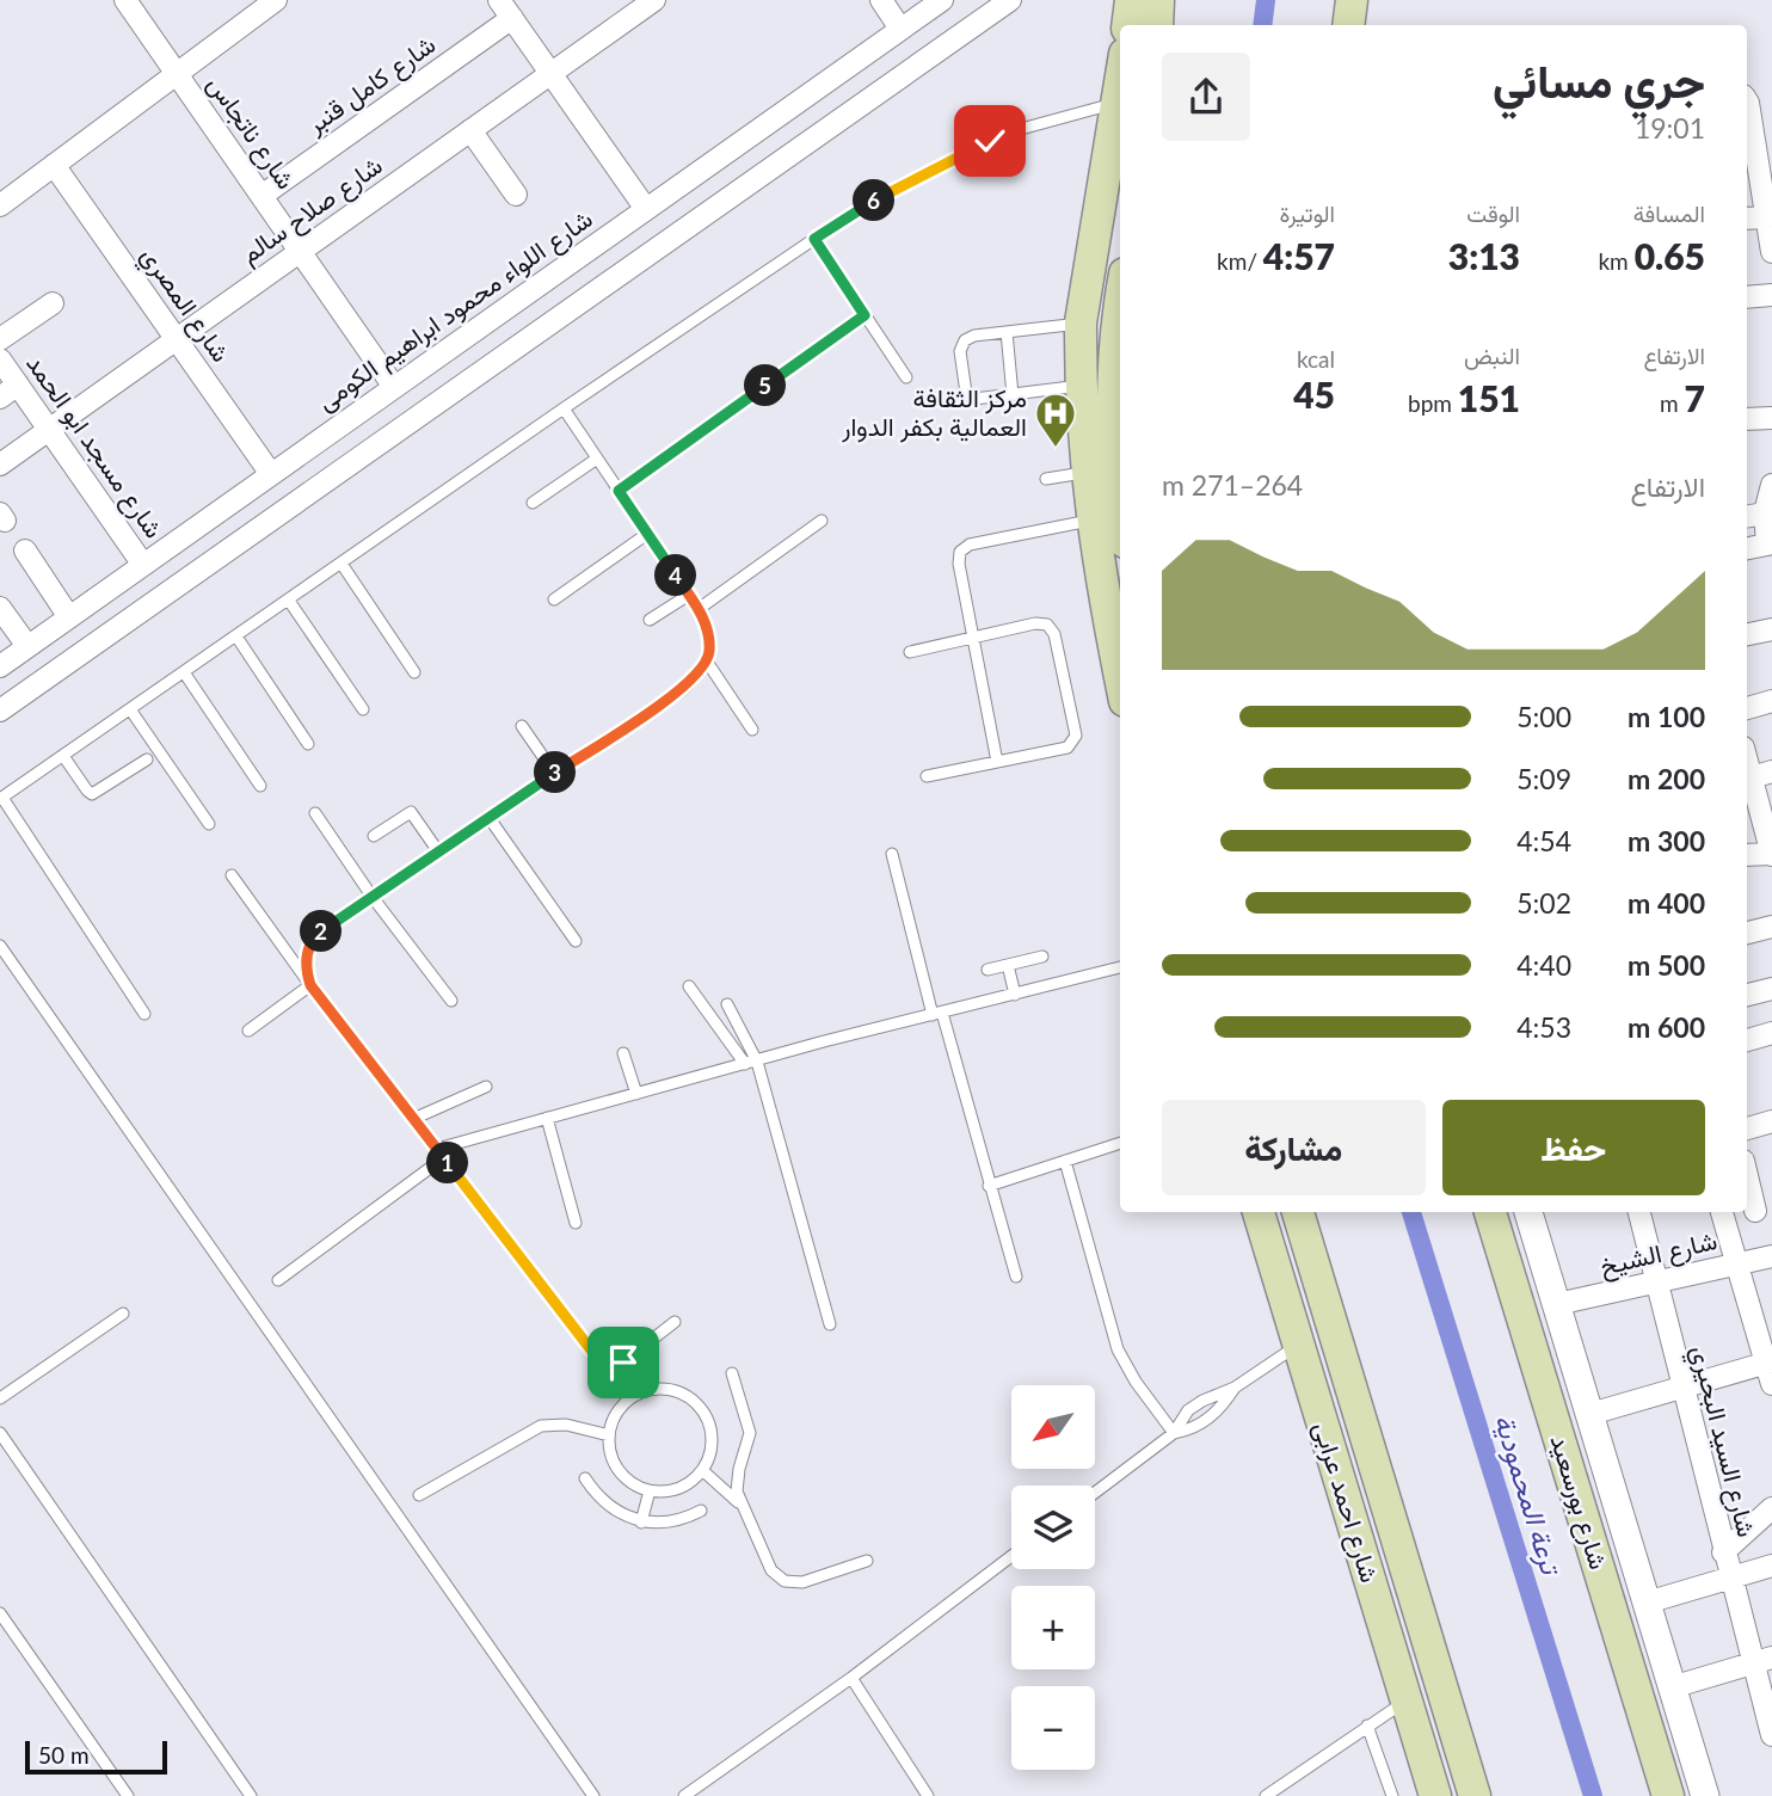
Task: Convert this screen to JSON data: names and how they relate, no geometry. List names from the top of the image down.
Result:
{
  "streets": {
    "main road": ["شارع احمد عرابى", "شارع بورسعيد"],
    "street": [
      "شارع كامل قنبر",
      "شارع ناتجاس",
      "شارع صلاح سالم",
      "شارع المصري",
      "شارع اللواء محمود ابراهيم الكومى",
      "شارع مسجد ابو الحمد",
      "شارع الشيخ",
      "شارع السيد البحيري"
    ]
  },
  "crossings": [
    ["شارع كامل قنبر", "شارع ناتجاس"],
    ["شارع ناتجاس", "شارع صلاح سالم"],
    ["شارع ناتجاس", "شارع اللواء محمود ابراهيم الكومى"],
    ["شارع صلاح سالم", "شارع المصري"],
    ["شارع صلاح سالم", "شارع مسجد ابو الحمد"],
    ["شارع المصري", "شارع اللواء محمود ابراهيم الكومى"],
    ["شارع اللواء محمود ابراهيم الكومى", "شارع مسجد ابو الحمد"],
    ["شارع الشيخ", "شارع السيد البحيري"],
    ["شارع الشيخ", "شارع بورسعيد"]
  ],
  "water": ["ترعة المحمودية"],
  "places": {
    "hospital": ["مركز الثقافة العمالية بكفر الدوار"]
  },
  "scale_bar": "50 m",
  "north": "bottom left",
  "page": {
    "heading": ["جري مسائي", "19:01"],
    "stats": [
      ["المسافة", "0.65 km"],
      ["الوقت", "3:13"],
      ["الوتيرة", "4:57 /km"],
      ["الارتفاع", "7 m"],
      ["النبض", "151 bpm"],
      ["kcal", "45"]
    ],
    "pins": [
      "6",
      "5",
      "4",
      "3",
      "2",
      "1"
    ],
    "chart": ["الارتفاع", "264–271 m"],
    "list": [
      {
        "name": "100 m",
        "note": "5:00"
      },
      {
        "name": "200 m",
        "note": "5:09"
      },
      {
        "name": "300 m",
        "note": "4:54"
      },
      {
        "name": "400 m",
        "note": "5:02"
      },
      {
        "name": "500 m",
        "note": "4:40"
      },
      {
        "name": "600 m",
        "note": "4:53"
      }
    ],
    "buttons": ["حفظ", "مشاركة"],
    "map_buttons": ["+", "−"],
    "scale": "50 m"
  }
}
